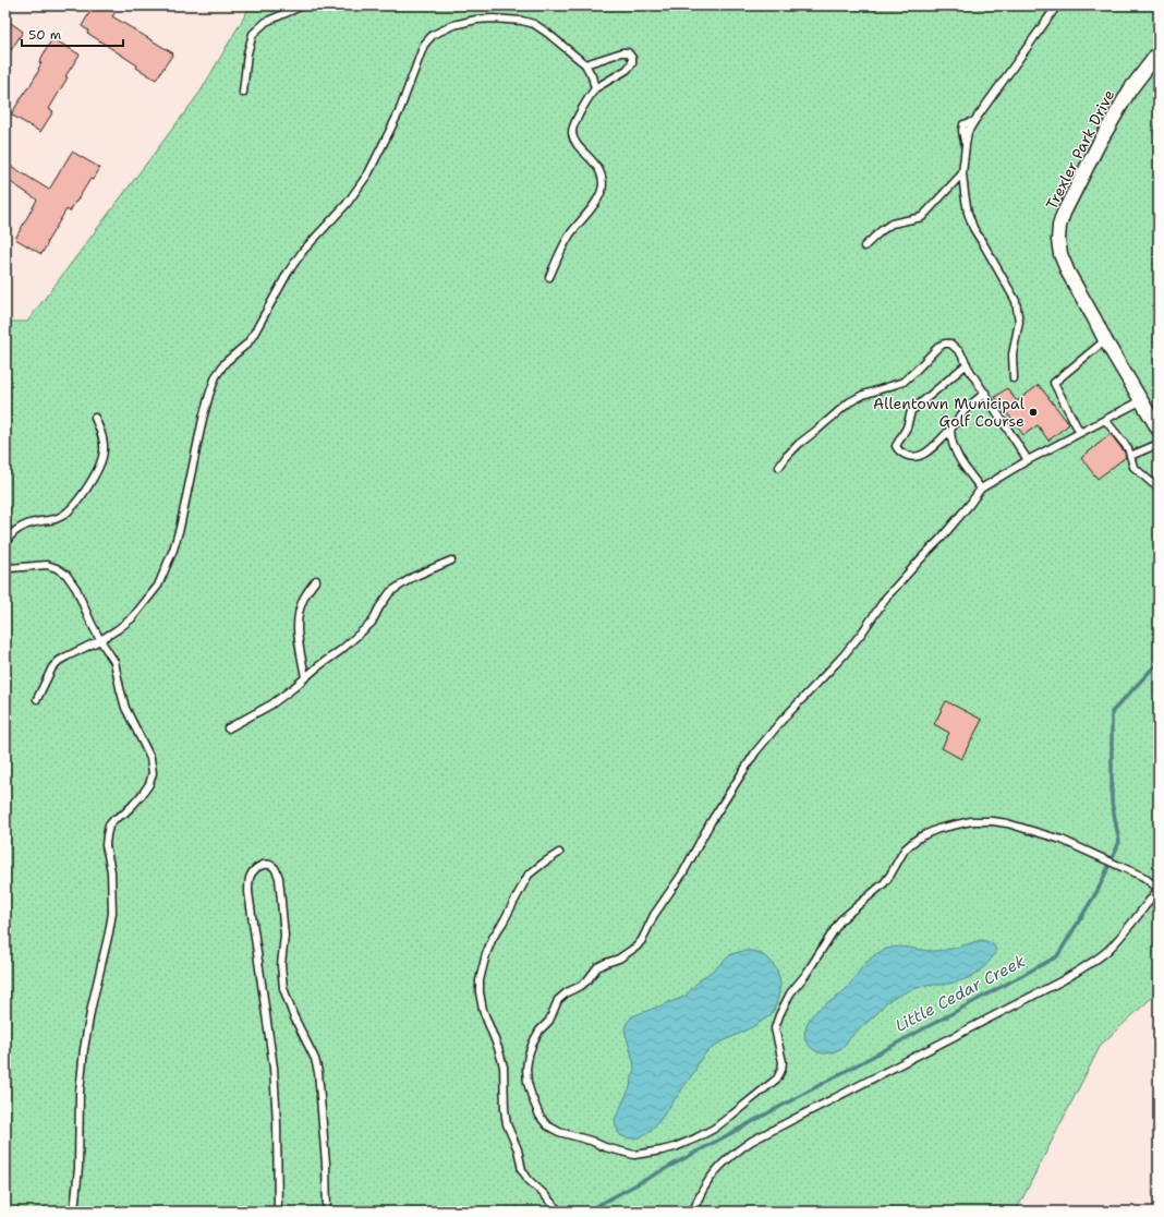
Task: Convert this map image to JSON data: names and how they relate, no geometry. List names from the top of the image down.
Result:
{
  "streets": {
    "street": ["Trexler Park Drive"]
  },
  "water": ["Little Cedar Creek"],
  "places": ["Allentown Municipal Golf Course"],
  "scale_bar": "50 m"
}
